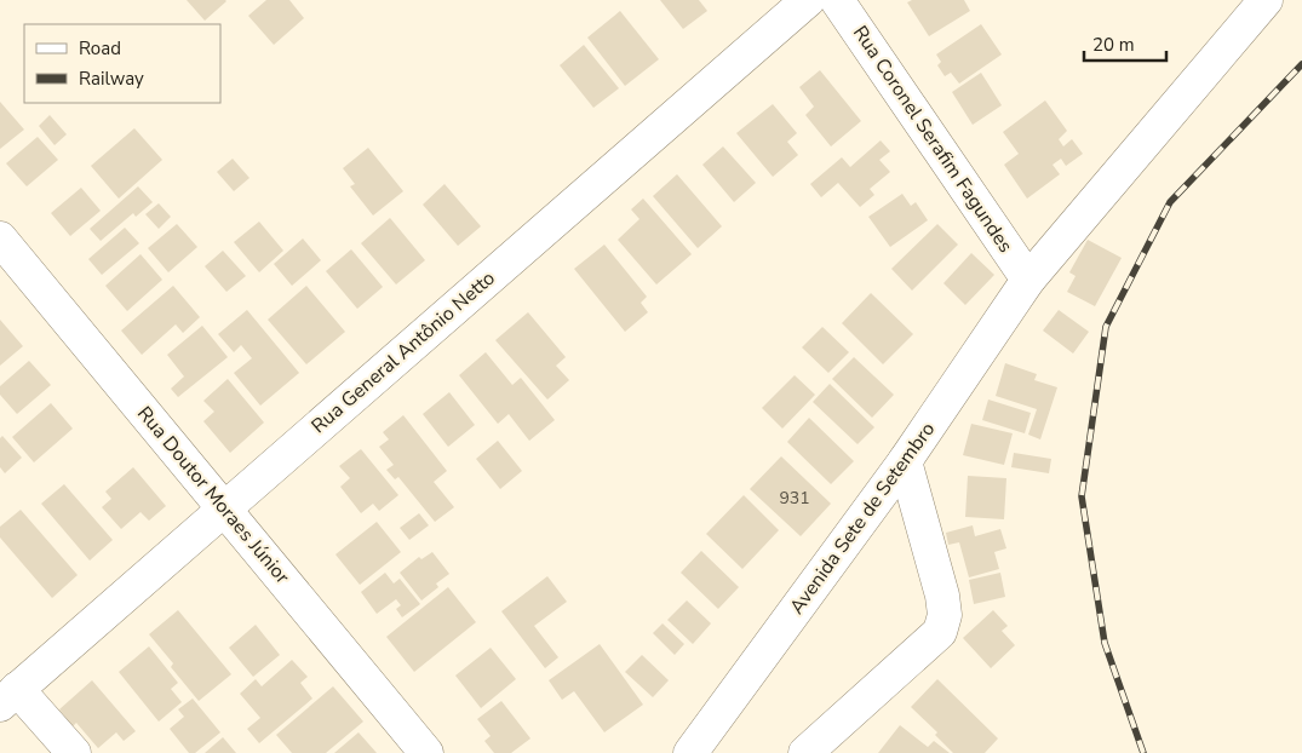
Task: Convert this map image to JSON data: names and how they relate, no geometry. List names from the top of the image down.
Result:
{
  "streets": {
    "street": [
      "Rua Coronel Serafim Fagundes",
      "Rua General Antônio Netto",
      "Rua Doutor Moraes Júnior",
      "Avenida Sete de Setembro"
    ]
  },
  "crossings": [
    ["Rua Coronel Serafim Fagundes", "Avenida Sete de Setembro"],
    ["Rua General Antônio Netto", "Rua Doutor Moraes Júnior"]
  ],
  "house_numbers": ["931"],
  "legend": ["Road", "Railway"],
  "scale_bar": "20 m"
}
